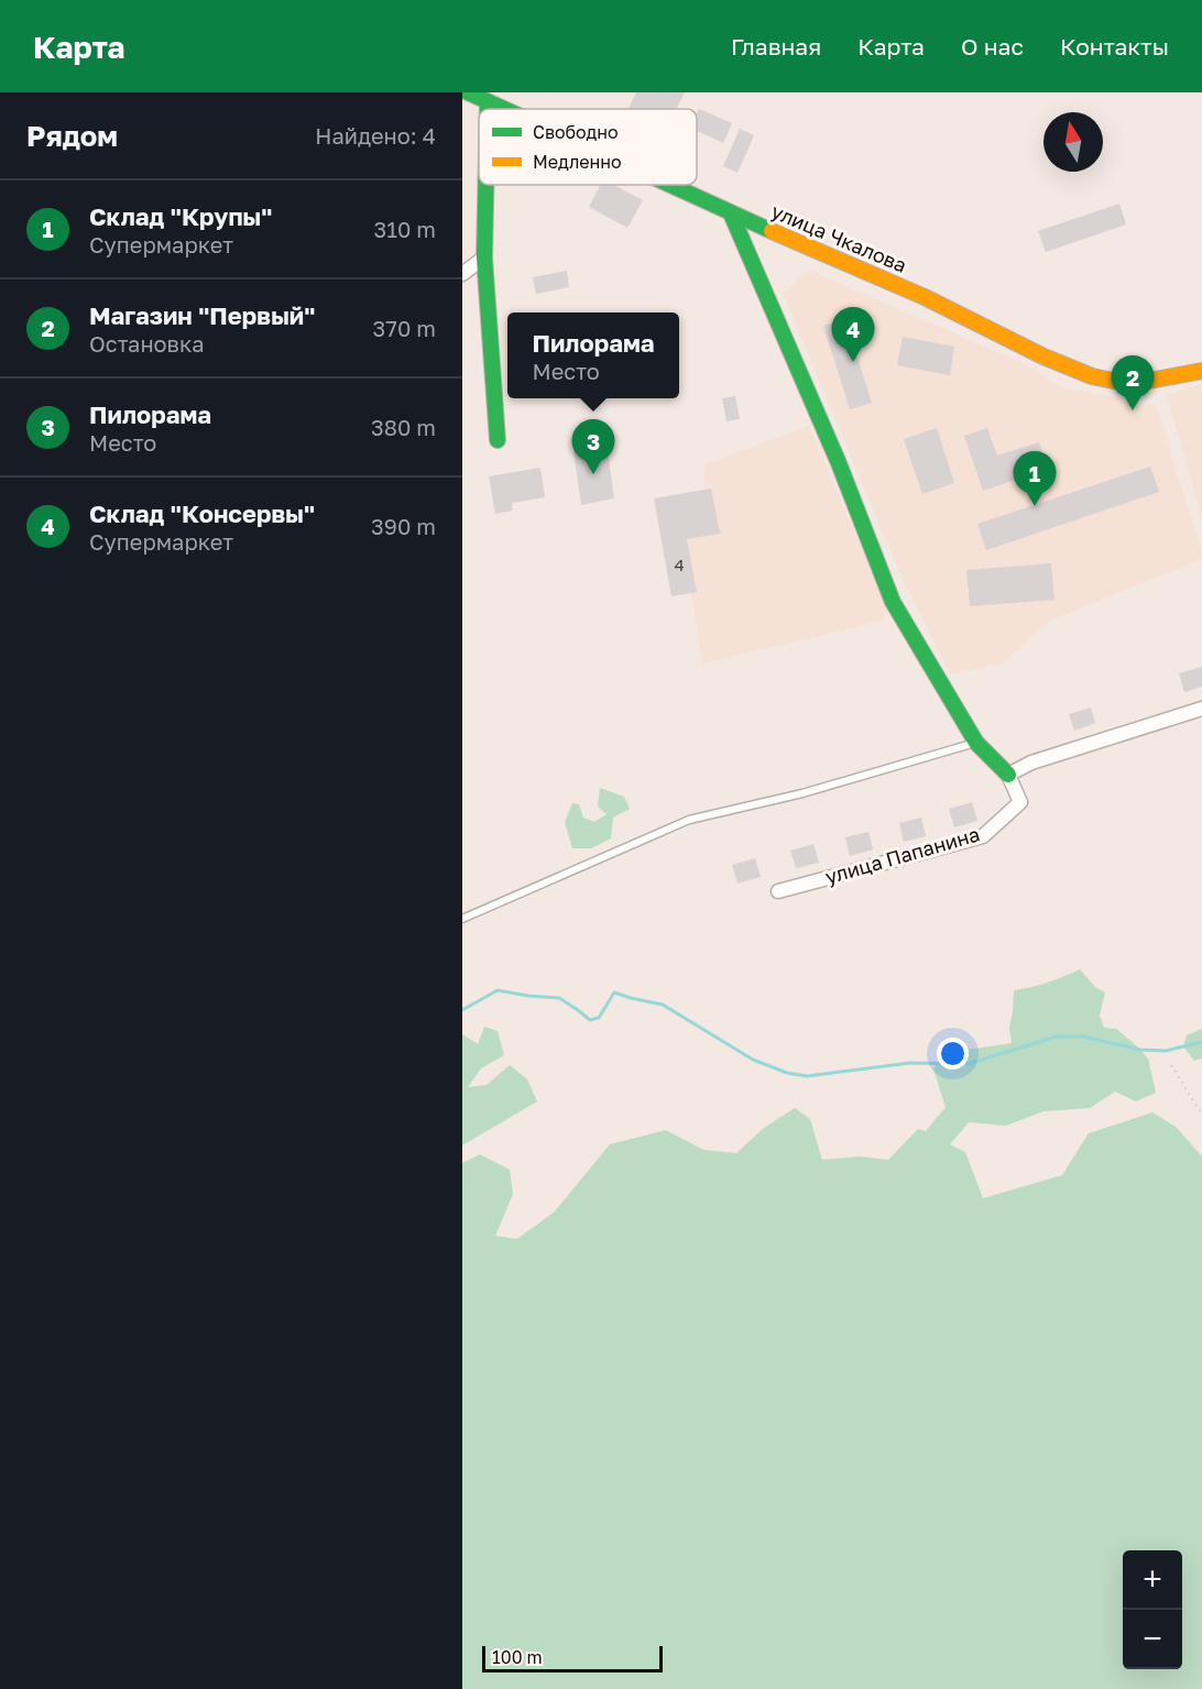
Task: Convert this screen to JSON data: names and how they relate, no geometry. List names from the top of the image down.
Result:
{
  "streets": {
    "street": ["улица Чкалова", "улица Папанина"]
  },
  "house_numbers": ["4"],
  "legend": ["Свободно", "Медленно"],
  "scale_bar": "100 m",
  "north": "top",
  "page": {
    "header": "Карта",
    "nav": [
      "Главная",
      "Карта",
      "О нас",
      "Контакты"
    ],
    "heading": ["Рядом", "Найдено: 4"],
    "list": [
      {
        "mark": "1",
        "name": "Склад \"Крупы\"",
        "note": "Супермаркет",
        "value": "310 m"
      },
      {
        "mark": "2",
        "name": "Магазин \"Первый\"",
        "note": "Остановка",
        "value": "370 m"
      },
      {
        "mark": "3",
        "name": "Пилорама",
        "note": "Место",
        "value": "380 m"
      },
      {
        "mark": "4",
        "name": "Склад \"Консервы\"",
        "note": "Супермаркет",
        "value": "390 m"
      }
    ],
    "pins": [
      "4",
      "2",
      "3",
      "1"
    ],
    "popup": ["Пилорама", "Место"],
    "map_buttons": ["+", "−"],
    "scale": "100 m"
  }
}
